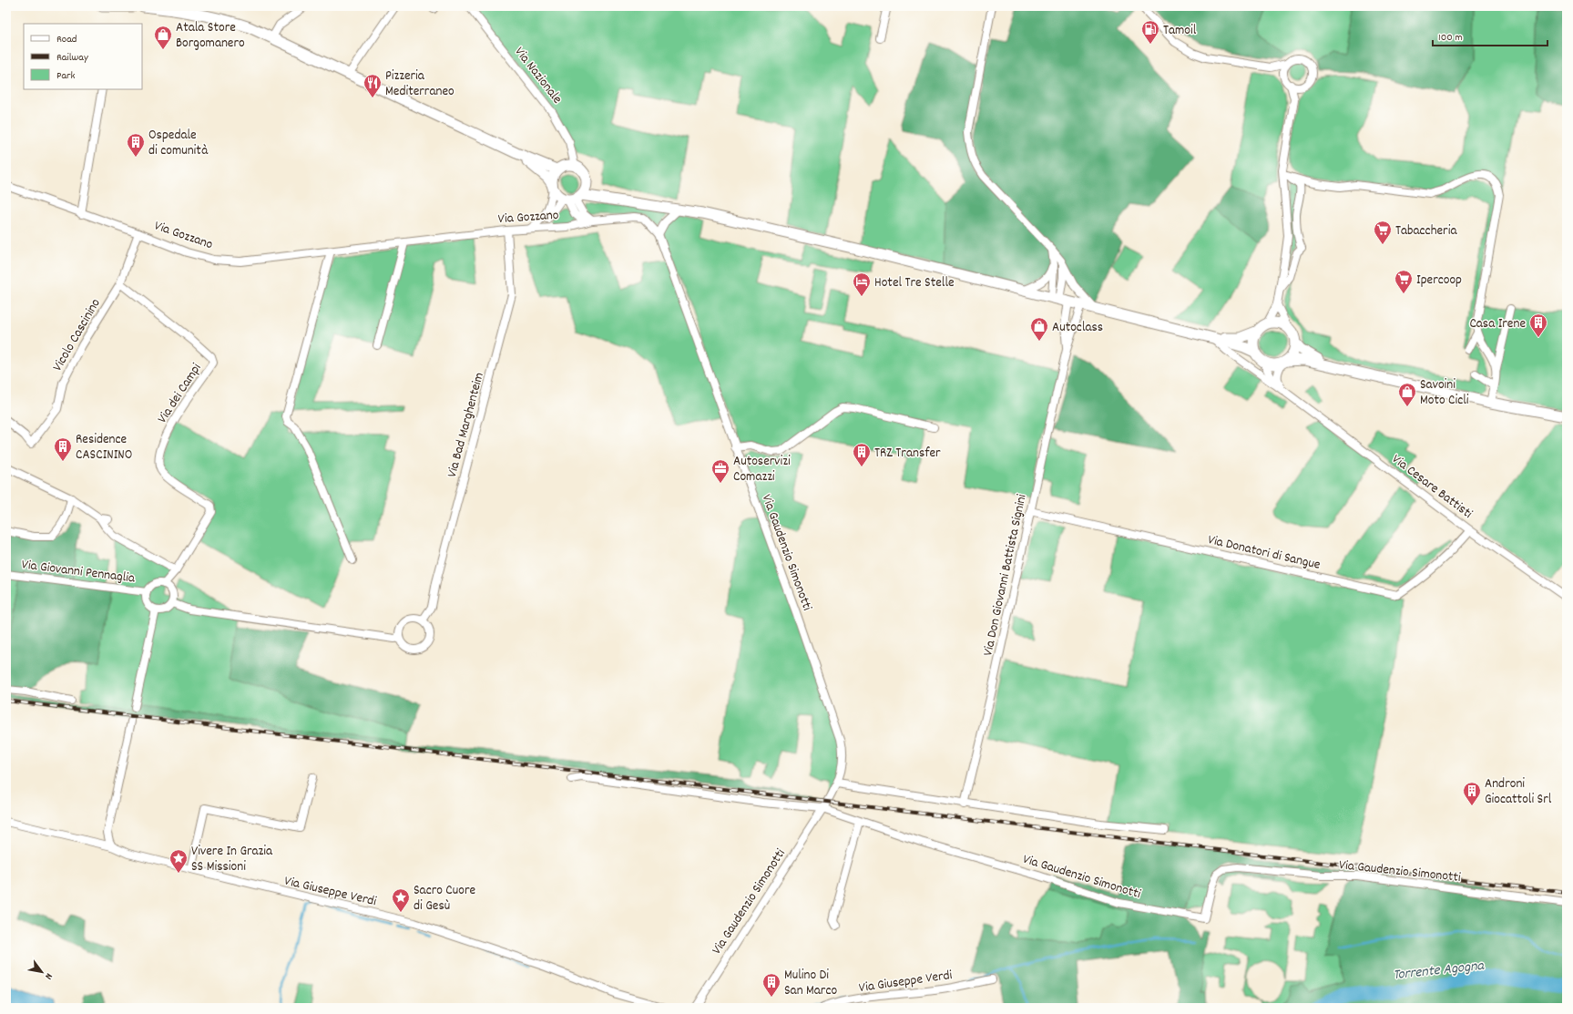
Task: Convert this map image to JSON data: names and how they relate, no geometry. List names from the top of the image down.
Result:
{
  "streets": {
    "street": [
      "Via Nazionale",
      "Via Gozzano",
      "Vicolo Cascinino",
      "Via dei Campi",
      "Via Bad Marghenteim",
      "Via Cesare Battisti",
      "Via Donatori di Sangue",
      "Via Gaudenzio Simonotti",
      "Via Giovanni Pennaglia",
      "Via Don Giovanni Battista Signini",
      "Via Giuseppe Verdi"
    ]
  },
  "crossings": [
    ["Via Gozzano", "Vicolo Cascinino"],
    ["Via Gozzano", "Via Bad Marghenteim"],
    ["Via Gozzano", "Via Gaudenzio Simonotti"],
    ["Vicolo Cascinino", "Via dei Campi"],
    ["Via dei Campi", "Via Giovanni Pennaglia"],
    ["Via Cesare Battisti", "Via Donatori di Sangue"],
    ["Via Donatori di Sangue", "Via Don Giovanni Battista Signini"]
  ],
  "water": ["Torrente Agogna"],
  "places": {
    "fuel station": ["Tamoil"],
    "shop": ["Atala Store Borgomanero", "Autoclass", "Savoini Moto Cicli"],
    "restaurant": ["Pizzeria Mediterraneo"],
    "building": [
      "Ospedale di comunità",
      "Casa Irene",
      "Residence CASCININO",
      "TRZ Transfer",
      "Androni Giocattoli Srl",
      "Mulino Di San Marco"
    ],
    "supermarket": ["Tabaccheria", "Ipercoop"],
    "hotel": ["Hotel Tre Stelle"],
    "office": ["Autoservizi Comazzi"],
    "place": ["Vivere In Grazia SS Missioni", "Sacro Cuore di Gesù"]
  },
  "legend": ["Road", "Railway", "Park"],
  "scale_bar": "100 m",
  "north": "bottom right"
}
